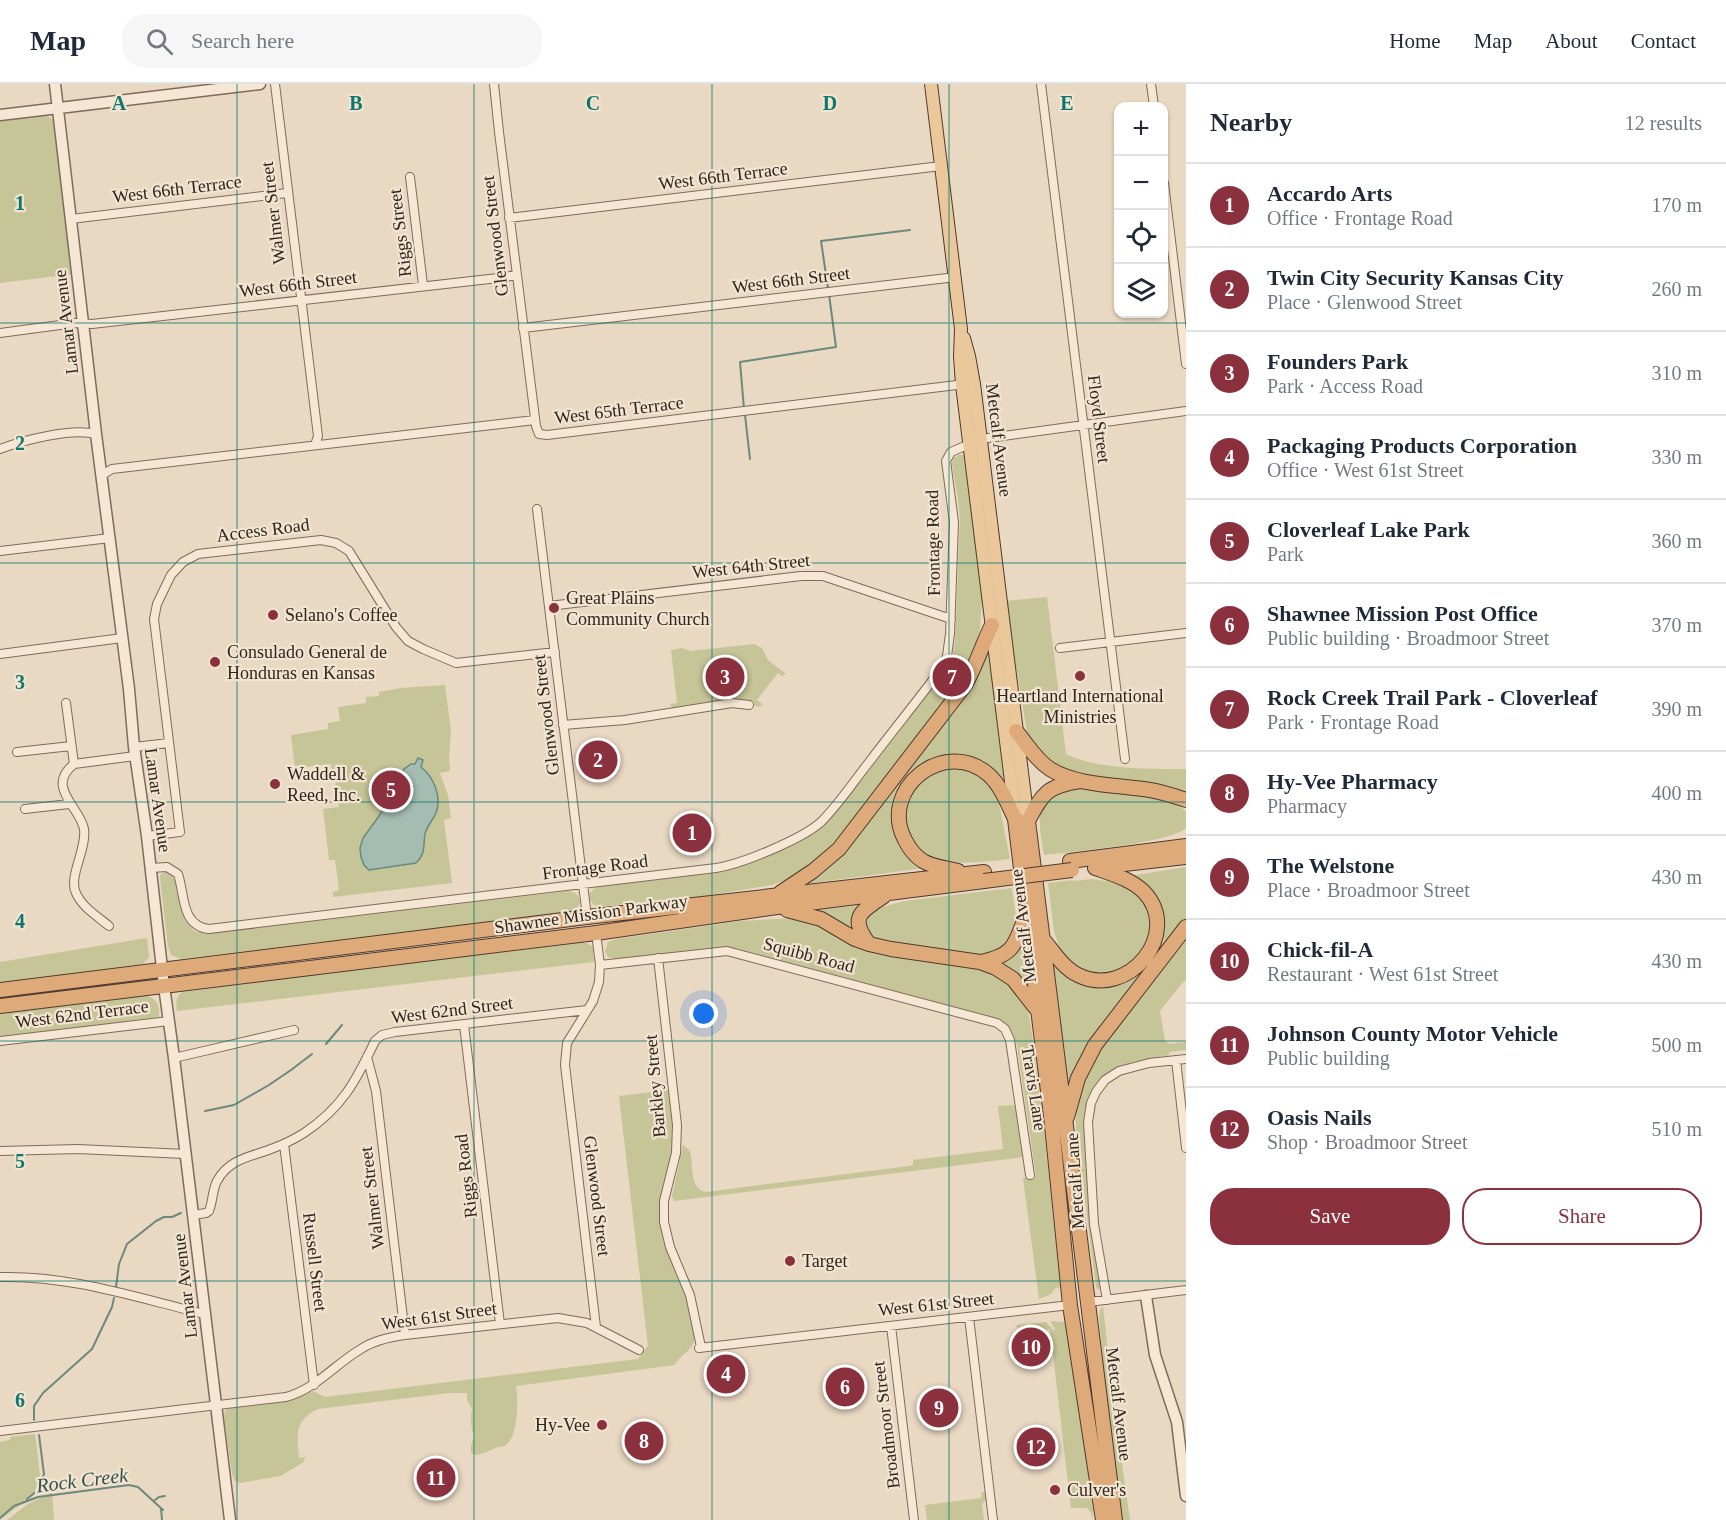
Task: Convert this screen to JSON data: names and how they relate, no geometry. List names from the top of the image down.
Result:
{
  "streets": {
    "highway": ["Metcalf Avenue", "Shawnee Mission Parkway"],
    "street": [
      "West 66th Terrace",
      "Walmer Street",
      "Riggs Street",
      "Glenwood Street",
      "West 66th Street",
      "Lamar Avenue",
      "West 65th Terrace",
      "Floyd Street",
      "Access Road",
      "Frontage Road",
      "West 64th Street",
      "Squibb Road",
      "West 62nd Street",
      "West 62nd Terrace",
      "Barkley Street",
      "Travis Lane",
      "Riggs Road",
      "Metcalf Lane",
      "Russell Street",
      "West 61st Street",
      "Broadmoor Street"
    ]
  },
  "crossings": [
    ["West 66th Terrace", "Walmer Street"],
    ["West 66th Terrace", "Glenwood Street"],
    ["West 66th Terrace", "Lamar Avenue"],
    ["West 66th Terrace", "Metcalf Avenue"],
    ["Walmer Street", "West 66th Street"],
    ["Walmer Street", "West 65th Terrace"],
    ["Walmer Street", "West 62nd Street"],
    ["Walmer Street", "West 61st Street"],
    ["Riggs Street", "West 66th Street"],
    ["Glenwood Street", "West 66th Street"],
    ["Glenwood Street", "West 65th Terrace"],
    ["Glenwood Street", "Access Road"],
    ["Glenwood Street", "Frontage Road"],
    ["Glenwood Street", "West 64th Street"],
    ["Glenwood Street", "Shawnee Mission Parkway"],
    ["Glenwood Street", "West 62nd Street"],
    ["Glenwood Street", "West 61st Street"],
    ["West 66th Street", "Lamar Avenue"],
    ["West 66th Street", "Metcalf Avenue"],
    ["Lamar Avenue", "West 65th Terrace"],
    ["Lamar Avenue", "Access Road"],
    ["Lamar Avenue", "Frontage Road"],
    ["Lamar Avenue", "Shawnee Mission Parkway"],
    ["Lamar Avenue", "West 62nd Street"],
    ["Lamar Avenue", "West 62nd Terrace"],
    ["Lamar Avenue", "West 61st Street"],
    ["West 65th Terrace", "Metcalf Avenue"],
    ["Metcalf Avenue", "Frontage Road"],
    ["Metcalf Avenue", "West 61st Street"],
    ["Frontage Road", "West 64th Street"],
    ["Squibb Road", "Barkley Street"],
    ["Squibb Road", "Travis Lane"],
    ["West 62nd Street", "Riggs Road"],
    ["West 62nd Street", "Russell Street"],
    ["Barkley Street", "West 61st Street"],
    ["Riggs Road", "West 61st Street"],
    ["Russell Street", "West 61st Street"],
    ["West 61st Street", "Broadmoor Street"]
  ],
  "water": ["Rock Creek"],
  "places": [
    "Great Plains Community Church",
    "Selano's Coffee",
    "Consulado General de Honduras en Kansas",
    "Heartland International Ministries",
    "Waddell & Reed, Inc.",
    "Target",
    "Hy-Vee",
    "Culver's"
  ],
  "page": {
    "header": "Map",
    "search": "Search here",
    "nav": [
      "Home",
      "Map",
      "About",
      "Contact"
    ],
    "heading": ["Nearby", "12 results"],
    "map_buttons": ["+", "−"],
    "list": [
      {
        "mark": "1",
        "name": "Accardo Arts",
        "note": "Office · Frontage Road",
        "value": "170 m"
      },
      {
        "mark": "2",
        "name": "Twin City Security Kansas City",
        "note": "Place · Glenwood Street",
        "value": "260 m"
      },
      {
        "mark": "3",
        "name": "Founders Park",
        "note": "Park · Access Road",
        "value": "310 m"
      },
      {
        "mark": "4",
        "name": "Packaging Products Corporation",
        "note": "Office · West 61st Street",
        "value": "330 m"
      },
      {
        "mark": "5",
        "name": "Cloverleaf Lake Park",
        "note": "Park",
        "value": "360 m"
      },
      {
        "mark": "6",
        "name": "Shawnee Mission Post Office",
        "note": "Public building · Broadmoor Street",
        "value": "370 m"
      },
      {
        "mark": "7",
        "name": "Rock Creek Trail Park - Cloverleaf",
        "note": "Park · Frontage Road",
        "value": "390 m"
      },
      {
        "mark": "8",
        "name": "Hy-Vee Pharmacy",
        "note": "Pharmacy",
        "value": "400 m"
      },
      {
        "mark": "9",
        "name": "The Welstone",
        "note": "Place · Broadmoor Street",
        "value": "430 m"
      },
      {
        "mark": "10",
        "name": "Chick-fil-A",
        "note": "Restaurant · West 61st Street",
        "value": "430 m"
      },
      {
        "mark": "11",
        "name": "Johnson County Motor Vehicle",
        "note": "Public building",
        "value": "500 m"
      },
      {
        "mark": "12",
        "name": "Oasis Nails",
        "note": "Shop · Broadmoor Street",
        "value": "510 m"
      }
    ],
    "pins": [
      "3",
      "7",
      "2",
      "5",
      "1",
      "10",
      "4",
      "6",
      "9",
      "8",
      "12",
      "11"
    ],
    "buttons": ["Save", "Share"]
  },
  "grid": {
    "columns": [
      "A",
      "B",
      "C",
      "D",
      "E"
    ],
    "rows": [
      "1",
      "2",
      "3",
      "4",
      "5",
      "6"
    ]
  }
}
